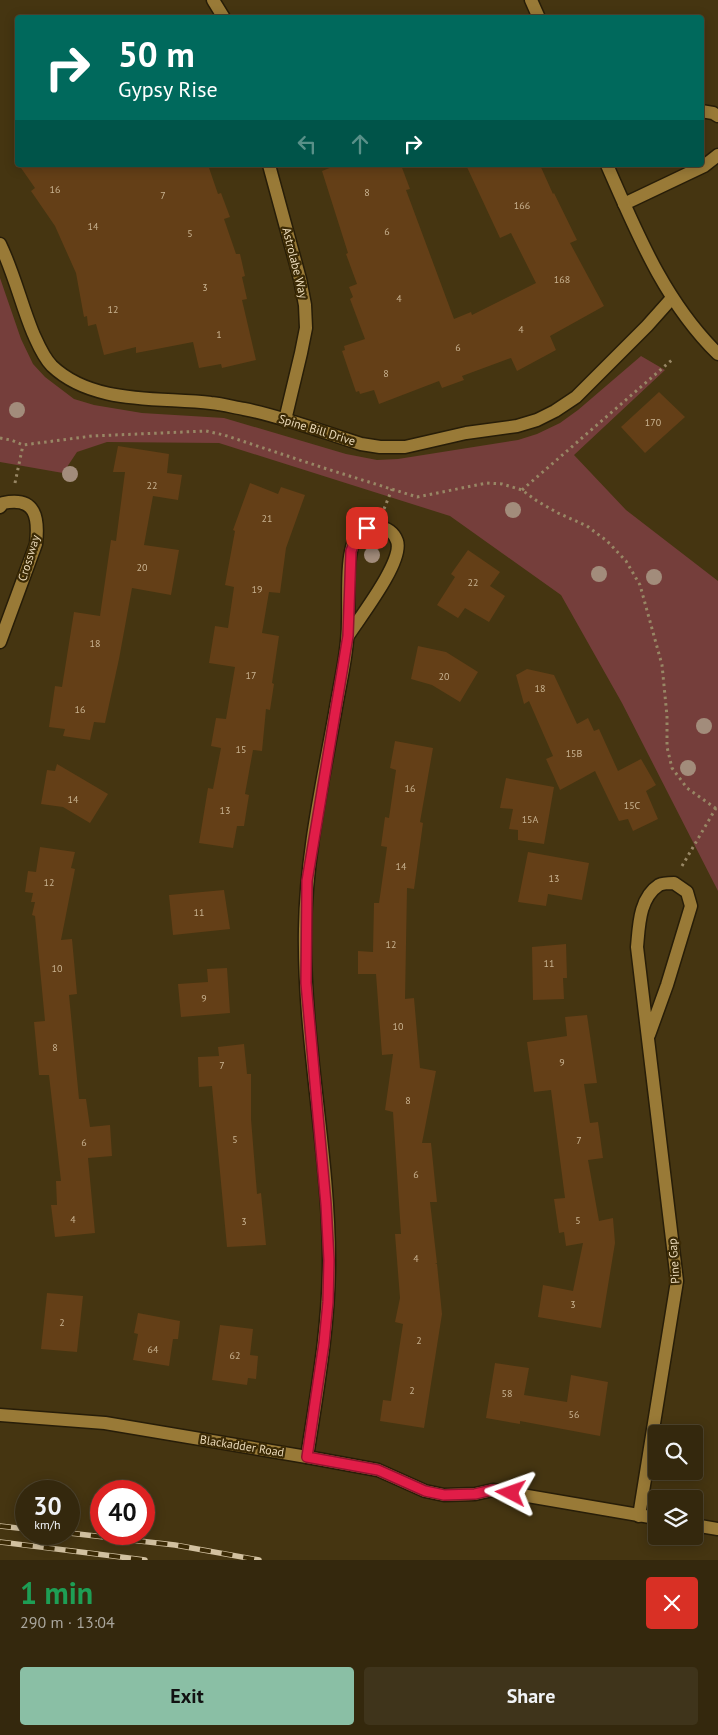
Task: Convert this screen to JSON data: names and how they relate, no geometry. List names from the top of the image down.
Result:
{
  "streets": {
    "street": [
      "Astrolabe Way",
      "Spine Bill Drive",
      "Crossway",
      "Pine Gap",
      "Blackadder Road"
    ]
  },
  "crossings": [
    ["Astrolabe Way", "Spine Bill Drive"],
    ["Pine Gap", "Blackadder Road"]
  ],
  "house_numbers": [
    "16",
    "8",
    "7",
    "166",
    "14",
    "6",
    "5",
    "168",
    "3",
    "4",
    "12",
    "4",
    "1",
    "6",
    "8",
    "170",
    "22",
    "21",
    "20",
    "22",
    "19",
    "18",
    "17",
    "20",
    "18",
    "16",
    "15",
    "15B",
    "16",
    "14",
    "15C",
    "13",
    "15A",
    "14",
    "13",
    "12",
    "11",
    "12",
    "11",
    "10",
    "9",
    "10",
    "8",
    "9",
    "7",
    "8",
    "5",
    "7",
    "6",
    "6",
    "4",
    "5",
    "3",
    "4",
    "3",
    "2",
    "2",
    "64",
    "62",
    "2",
    "58",
    "56"
  ],
  "page": {
    "turn": ["50 m", "Gypsy Rise"],
    "speed": "30 km/h",
    "limit": "40",
    "heading": ["1 min", "290 m · 13:04"],
    "buttons": ["Exit", "Share"]
  }
}
